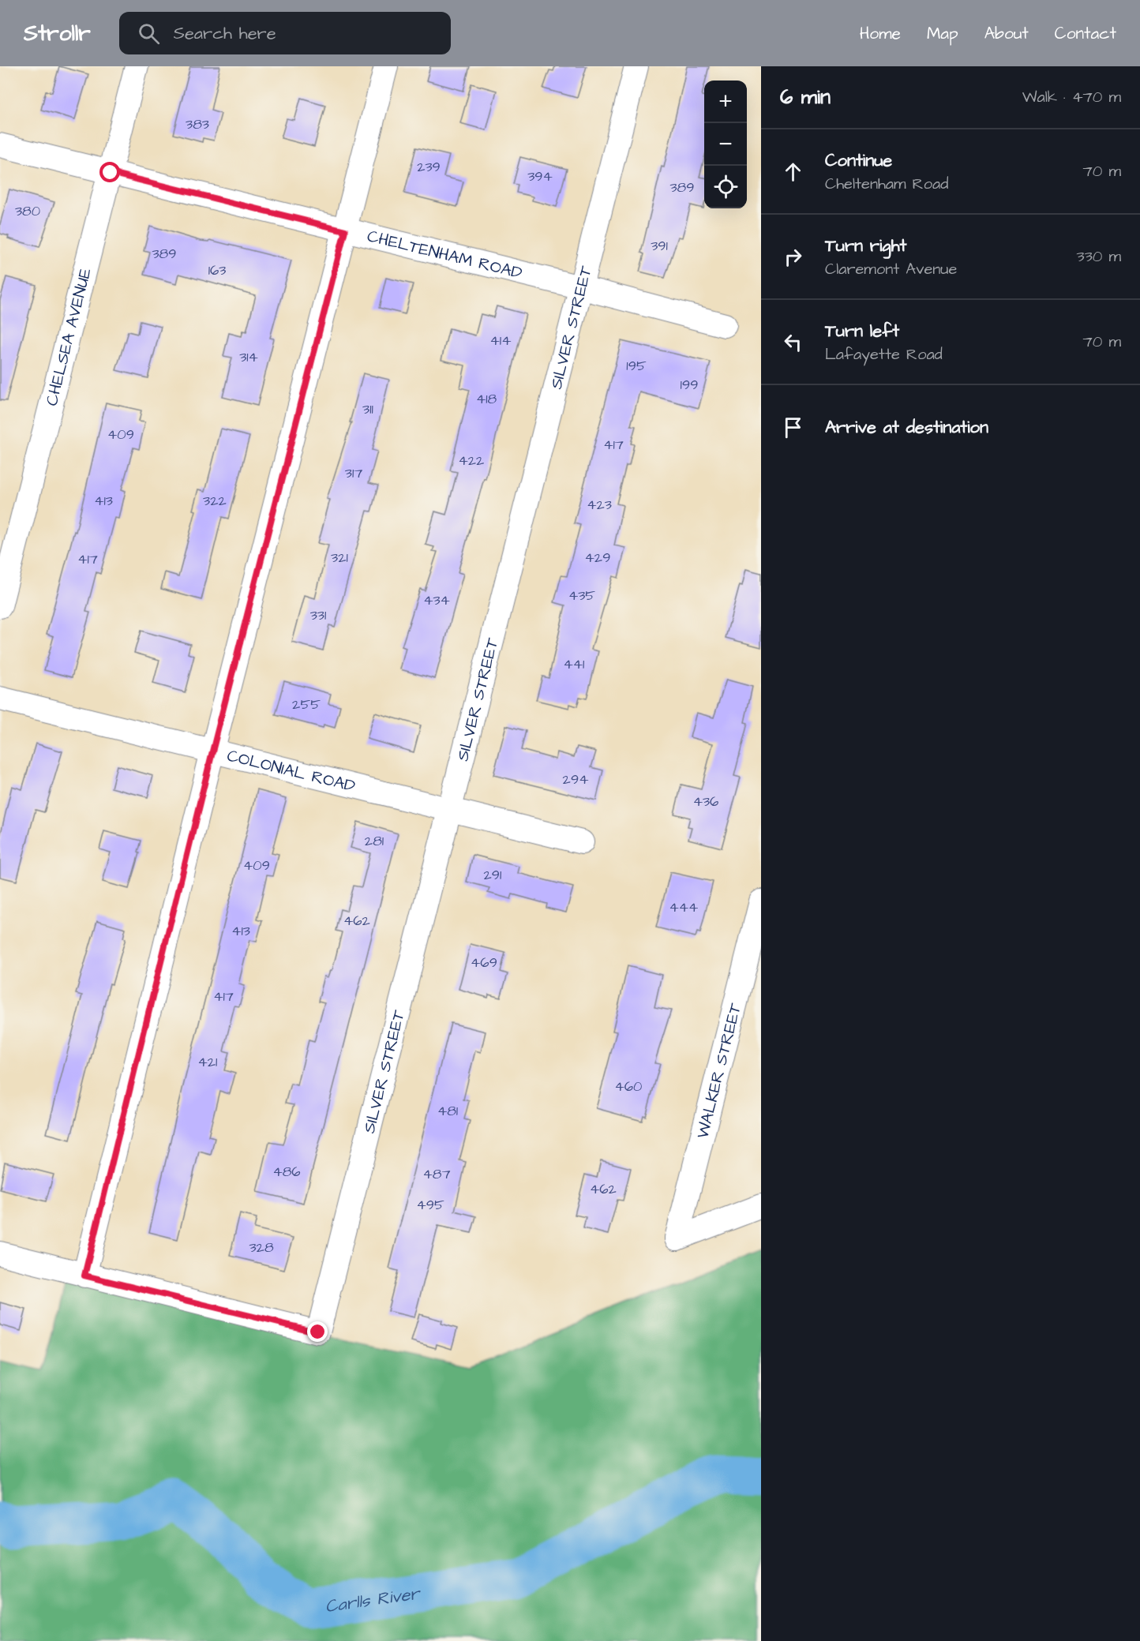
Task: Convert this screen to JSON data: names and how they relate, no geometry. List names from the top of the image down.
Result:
{
  "streets": {
    "street": [
      "CHELTENHAM ROAD",
      "SILVER STREET",
      "CHELSEA AVENUE",
      "COLONIAL ROAD",
      "WALKER STREET"
    ]
  },
  "crossings": [
    ["CHELTENHAM ROAD", "SILVER STREET"],
    ["CHELTENHAM ROAD", "CHELSEA AVENUE"],
    ["SILVER STREET", "COLONIAL ROAD"]
  ],
  "water": ["Carlls River"],
  "house_numbers": [
    "383",
    "239",
    "394",
    "389",
    "380",
    "391",
    "389",
    "163",
    "414",
    "314",
    "195",
    "199",
    "418",
    "311",
    "409",
    "417",
    "422",
    "317",
    "413",
    "322",
    "423",
    "321",
    "429",
    "417",
    "435",
    "434",
    "331",
    "441",
    "255",
    "294",
    "436",
    "281",
    "409",
    "291",
    "444",
    "462",
    "413",
    "469",
    "417",
    "421",
    "460",
    "481",
    "486",
    "487",
    "462",
    "495",
    "328"
  ],
  "page": {
    "header": "Strollr",
    "search": "Search here",
    "nav": [
      "Home",
      "Map",
      "About",
      "Contact"
    ],
    "heading": ["6 min", "Walk · 470 m"],
    "map_buttons": ["+", "−"],
    "list": [
      ["Continue", "Cheltenham Road", "70 m"],
      ["Turn right", "Claremont Avenue", "330 m"],
      ["Turn left", "Lafayette Road", "70 m"],
      "Arrive at destination"
    ]
  }
}
